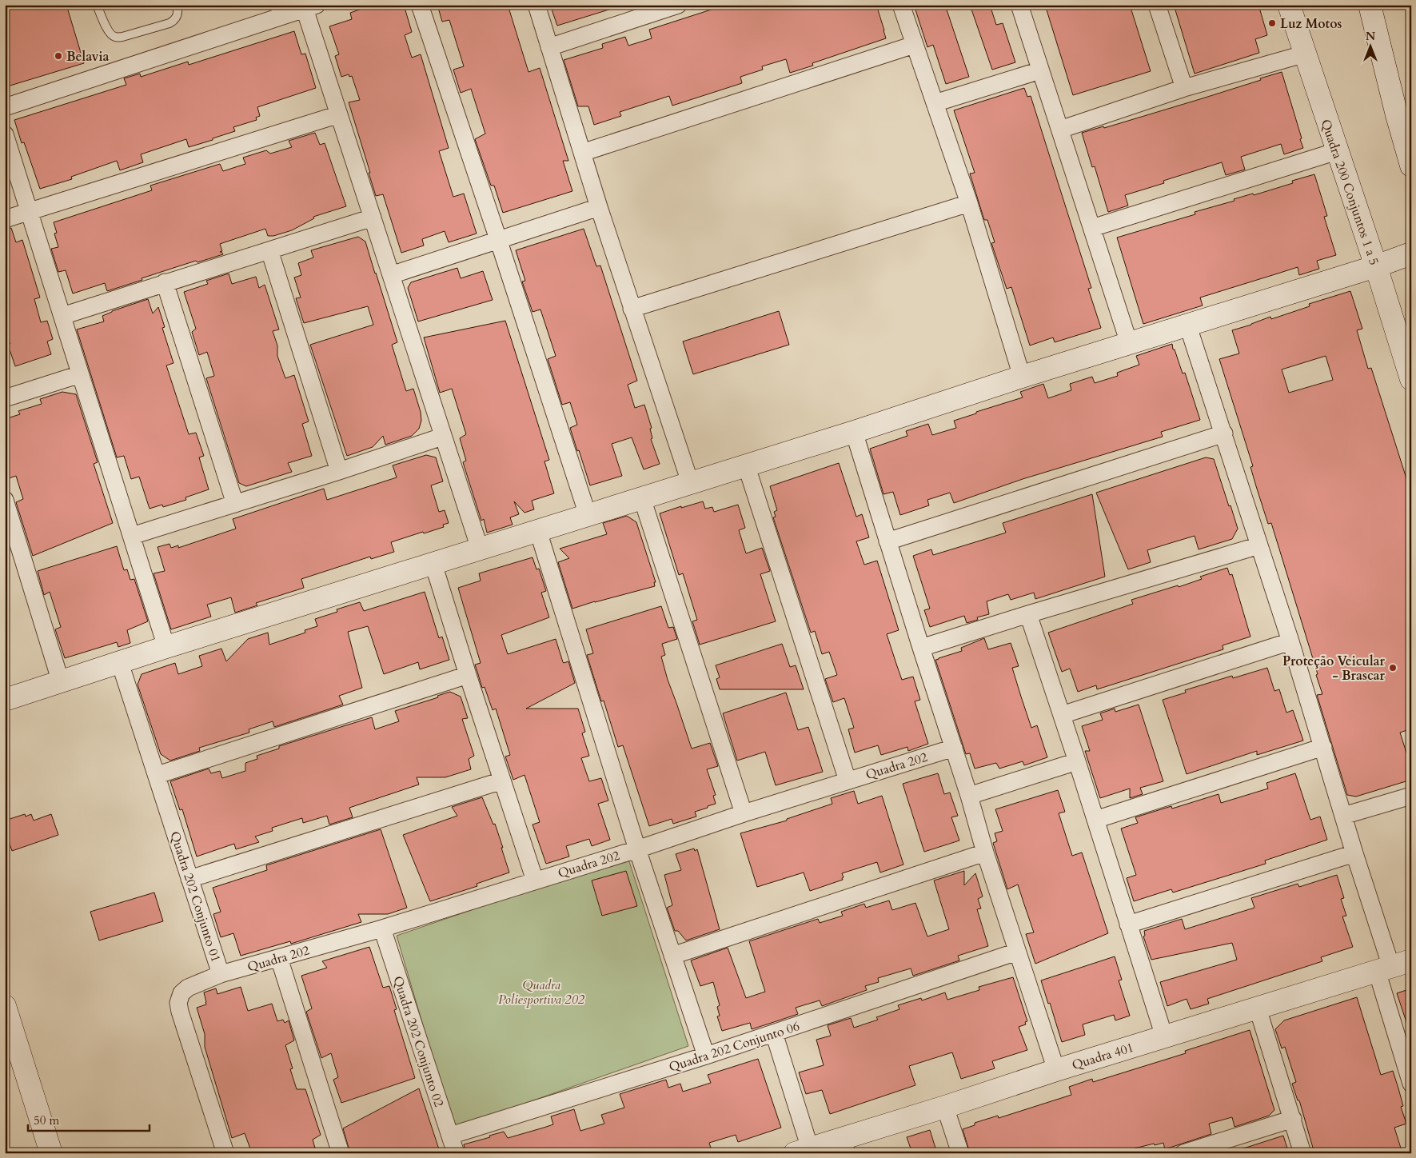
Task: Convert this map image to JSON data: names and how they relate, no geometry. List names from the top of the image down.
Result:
{
  "streets": {
    "street": [
      "Quadra 200 Conjuntos 1 a 5",
      "Quadra 202",
      "Quadra 202 Conjunto 01",
      "Quadra 202 Conjunto 02",
      "Quadra 202 Conjunto 06",
      "Quadra 401"
    ]
  },
  "crossings": [
    ["Quadra 202", "Quadra 202 Conjunto 01"],
    ["Quadra 202", "Quadra 202 Conjunto 02"],
    ["Quadra 202 Conjunto 02", "Quadra 202 Conjunto 06"]
  ],
  "parks": ["Quadra Poliesportiva 202"],
  "places": ["Luz Motos", "Belavia", "Proteção Veicular - Brascar"],
  "scale_bar": "50 m",
  "north": "top"
}
